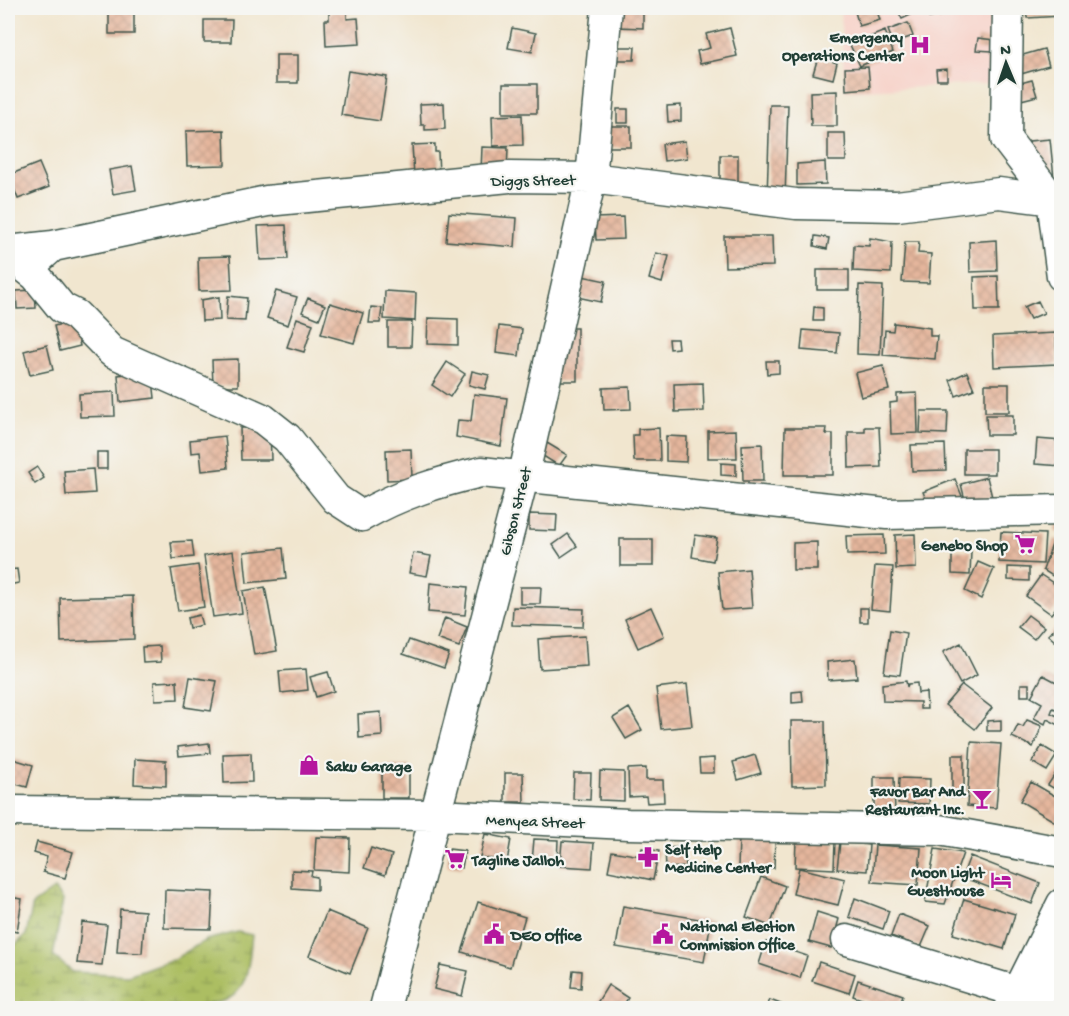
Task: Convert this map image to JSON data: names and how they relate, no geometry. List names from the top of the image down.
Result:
{
  "streets": {
    "street": ["Diggs Street", "Gibson Street", "Menyea Street"]
  },
  "crossings": [
    ["Diggs Street", "Gibson Street"],
    ["Gibson Street", "Menyea Street"]
  ],
  "places": {
    "hospital": ["Emergency Operations Center"],
    "supermarket": ["Genebo Shop", "Tagline Jalloh"],
    "shop": ["Saku Garage"],
    "bar": ["Favor Bar And Restaurant Inc."],
    "pharmacy": ["Self Help Medicine Center"],
    "hotel": ["Moon Light Guesthouse"],
    "public building": ["DEO Office", "National Election Commission Office"]
  },
  "north": "top"
}
